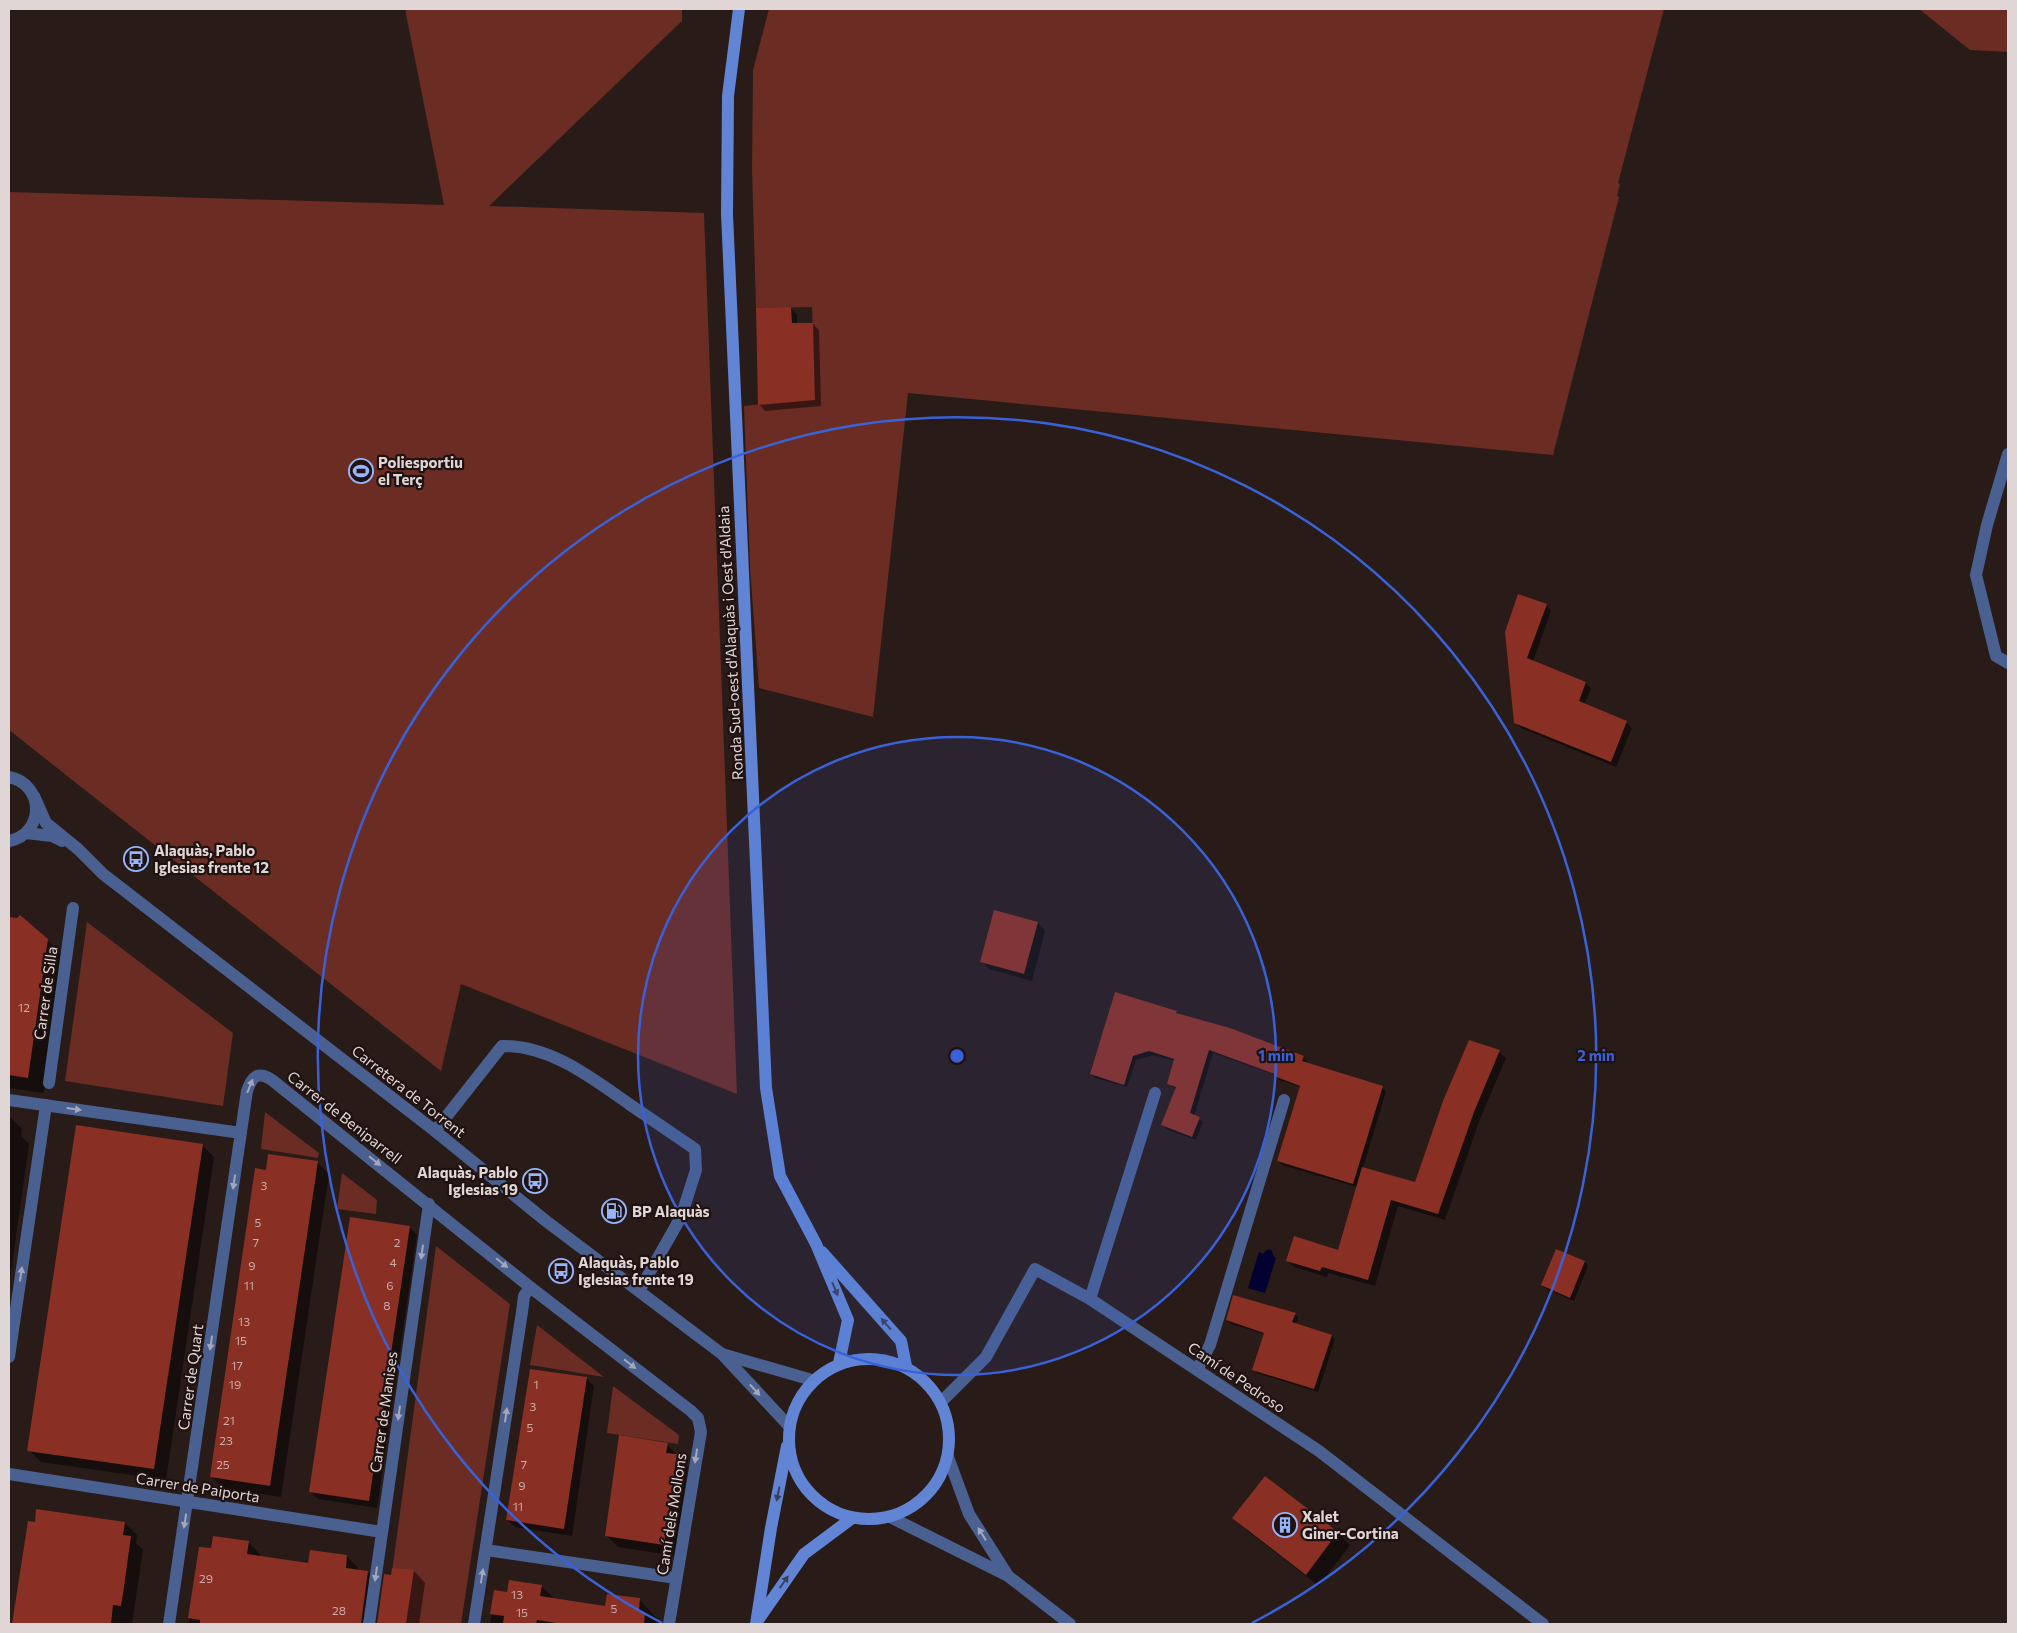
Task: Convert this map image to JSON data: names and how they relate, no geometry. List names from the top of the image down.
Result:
{
  "streets": {
    "main road": ["Ronda Sud-oest d'Alaquàs i Oest d'Aldaia"],
    "street": [
      "Carrer de Silla",
      "Carretera de Torrent",
      "Carrer de Beniparrell",
      "Carrer de Quart",
      "Camí de Pedroso",
      "Carrer de Manises",
      "Carrer de Paiporta",
      "Camí dels Mollons"
    ]
  },
  "crossings": [
    ["Ronda Sud-oest d'Alaquàs i Oest d'Aldaia", "Carretera de Torrent"],
    ["Ronda Sud-oest d'Alaquàs i Oest d'Aldaia", "Camí de Pedroso"],
    ["Carretera de Torrent", "Camí de Pedroso"],
    ["Carrer de Beniparrell", "Carrer de Quart"],
    ["Carrer de Beniparrell", "Carrer de Manises"],
    ["Carrer de Beniparrell", "Camí dels Mollons"],
    ["Carrer de Quart", "Carrer de Paiporta"],
    ["Carrer de Manises", "Carrer de Paiporta"]
  ],
  "one_way": ["Carrer de Beniparrell", "Carrer de Quart", "Camí dels Mollons"],
  "places": {
    "sports": ["Poliesportiu el Terç"],
    "bus stop": ["Alaquàs, Pablo Iglesias frente 12", "Alaquàs, Pablo Iglesias 19", "Alaquàs, Pablo Iglesias frente 19"],
    "fuel station": ["BP Alaquàs"],
    "building": ["Xalet Giner-Cortina"]
  },
  "house_numbers": [
    "12",
    "3",
    "5",
    "7",
    "2",
    "4",
    "9",
    "11",
    "6",
    "8",
    "13",
    "15",
    "17",
    "19",
    "1",
    "3",
    "21",
    "5",
    "23",
    "25",
    "7",
    "9",
    "11",
    "29",
    "13",
    "5",
    "28",
    "15"
  ],
  "rings": ["1 min", "2 min"]
}
